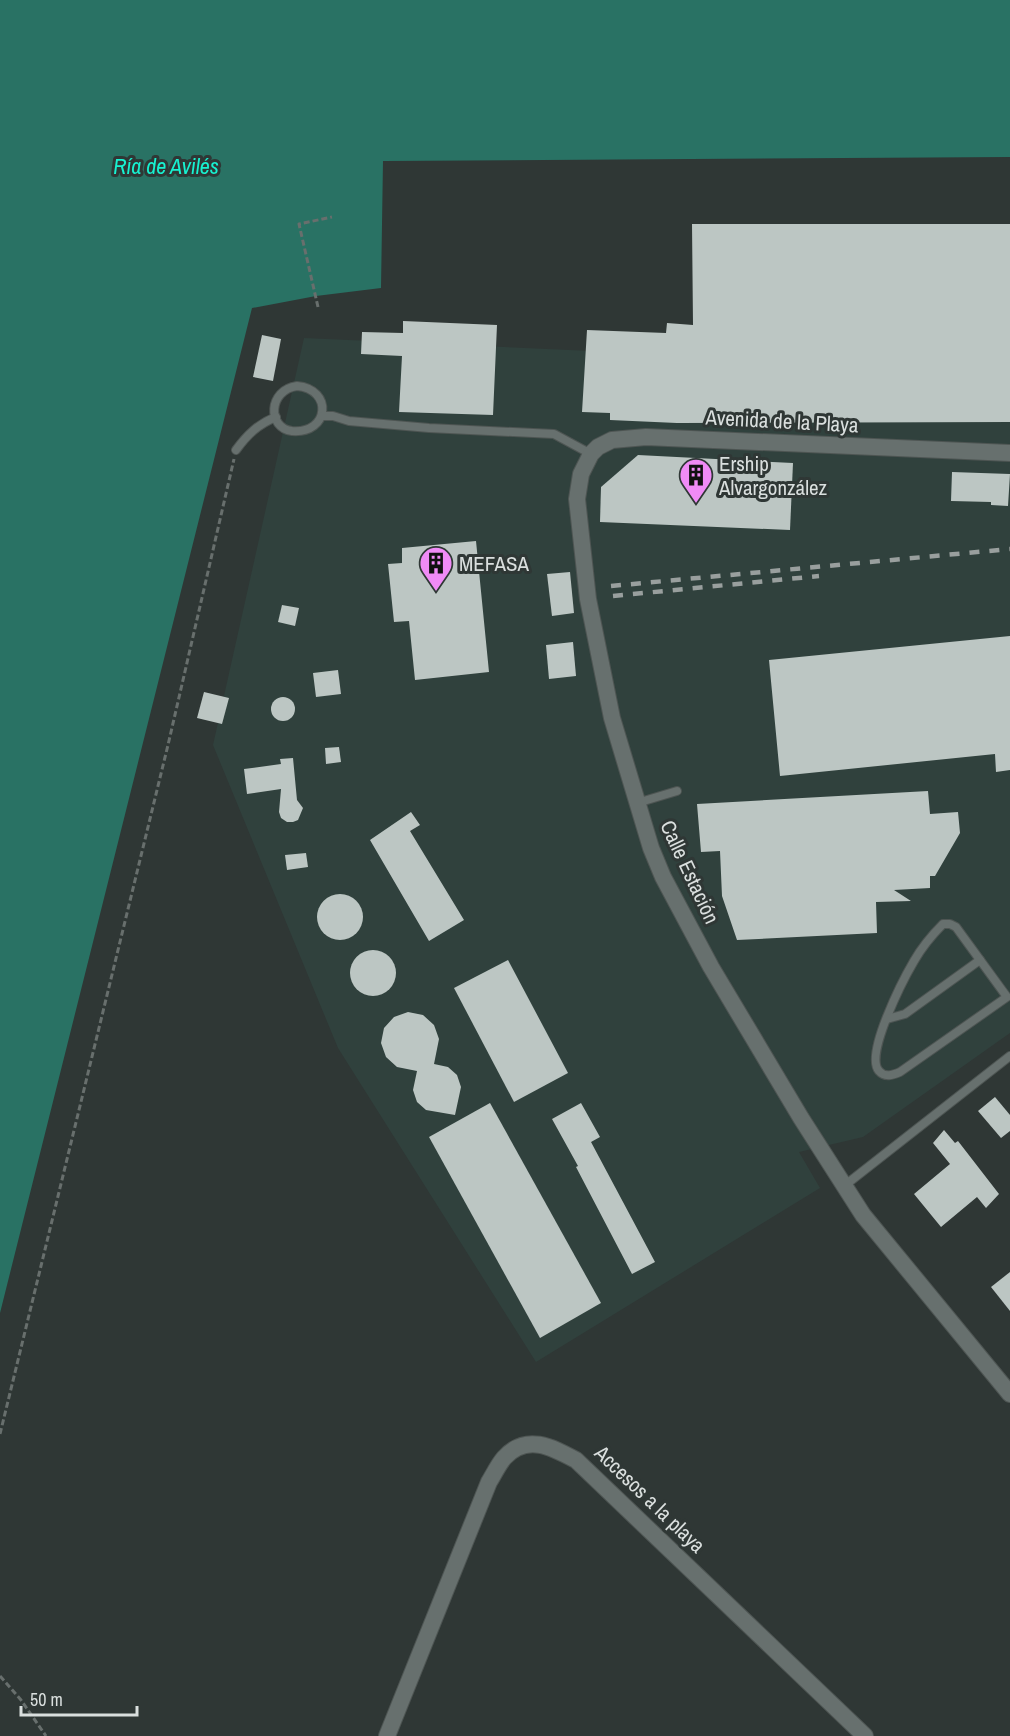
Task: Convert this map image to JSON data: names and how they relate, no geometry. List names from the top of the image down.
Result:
{
  "streets": {
    "street": ["Avenida de la Playa", "Calle Estación", "Accesos a la playa"]
  },
  "crossings": [
    ["Avenida de la Playa", "Calle Estación"]
  ],
  "water": ["Ría de Avilés"],
  "places": {
    "building": ["Ership Alvargonzález", "MEFASA"]
  },
  "scale_bar": "50 m"
}
